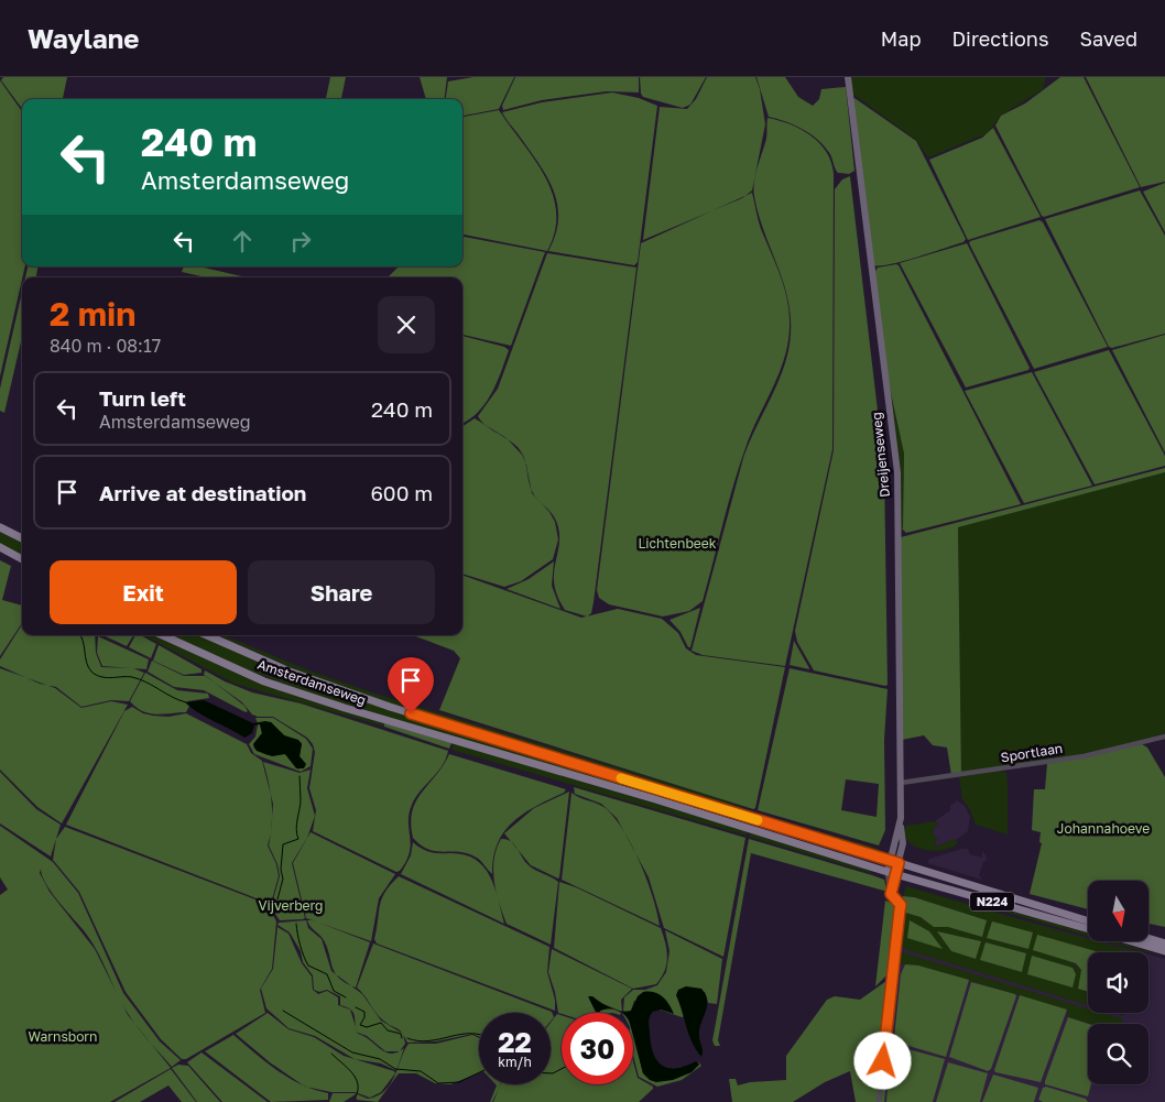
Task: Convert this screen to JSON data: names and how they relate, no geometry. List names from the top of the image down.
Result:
{
  "streets": {
    "main road": ["Dreijenseweg", "Amsterdamseweg", "N224"],
    "street": ["Sportlaan"]
  },
  "crossings": [
    ["Dreijenseweg", "Amsterdamseweg"],
    ["Dreijenseweg", "Sportlaan"]
  ],
  "parks": [
    "Lichtenbeek",
    "Johannahoeve",
    "Vijverberg",
    "Warnsborn"
  ],
  "north": "bottom",
  "page": {
    "header": "Waylane",
    "nav": ["Map", "Directions", "Saved"],
    "turn": ["240 m", "Amsterdamseweg"],
    "heading": ["2 min", "840 m · 08:17"],
    "list": [
      {
        "name": "Turn left",
        "note": "Amsterdamseweg",
        "value": "240 m"
      },
      {
        "name": "Arrive at destination",
        "value": "600 m"
      }
    ],
    "buttons": ["Exit", "Share"],
    "speed": "22 km/h",
    "limit": "30"
  }
}
